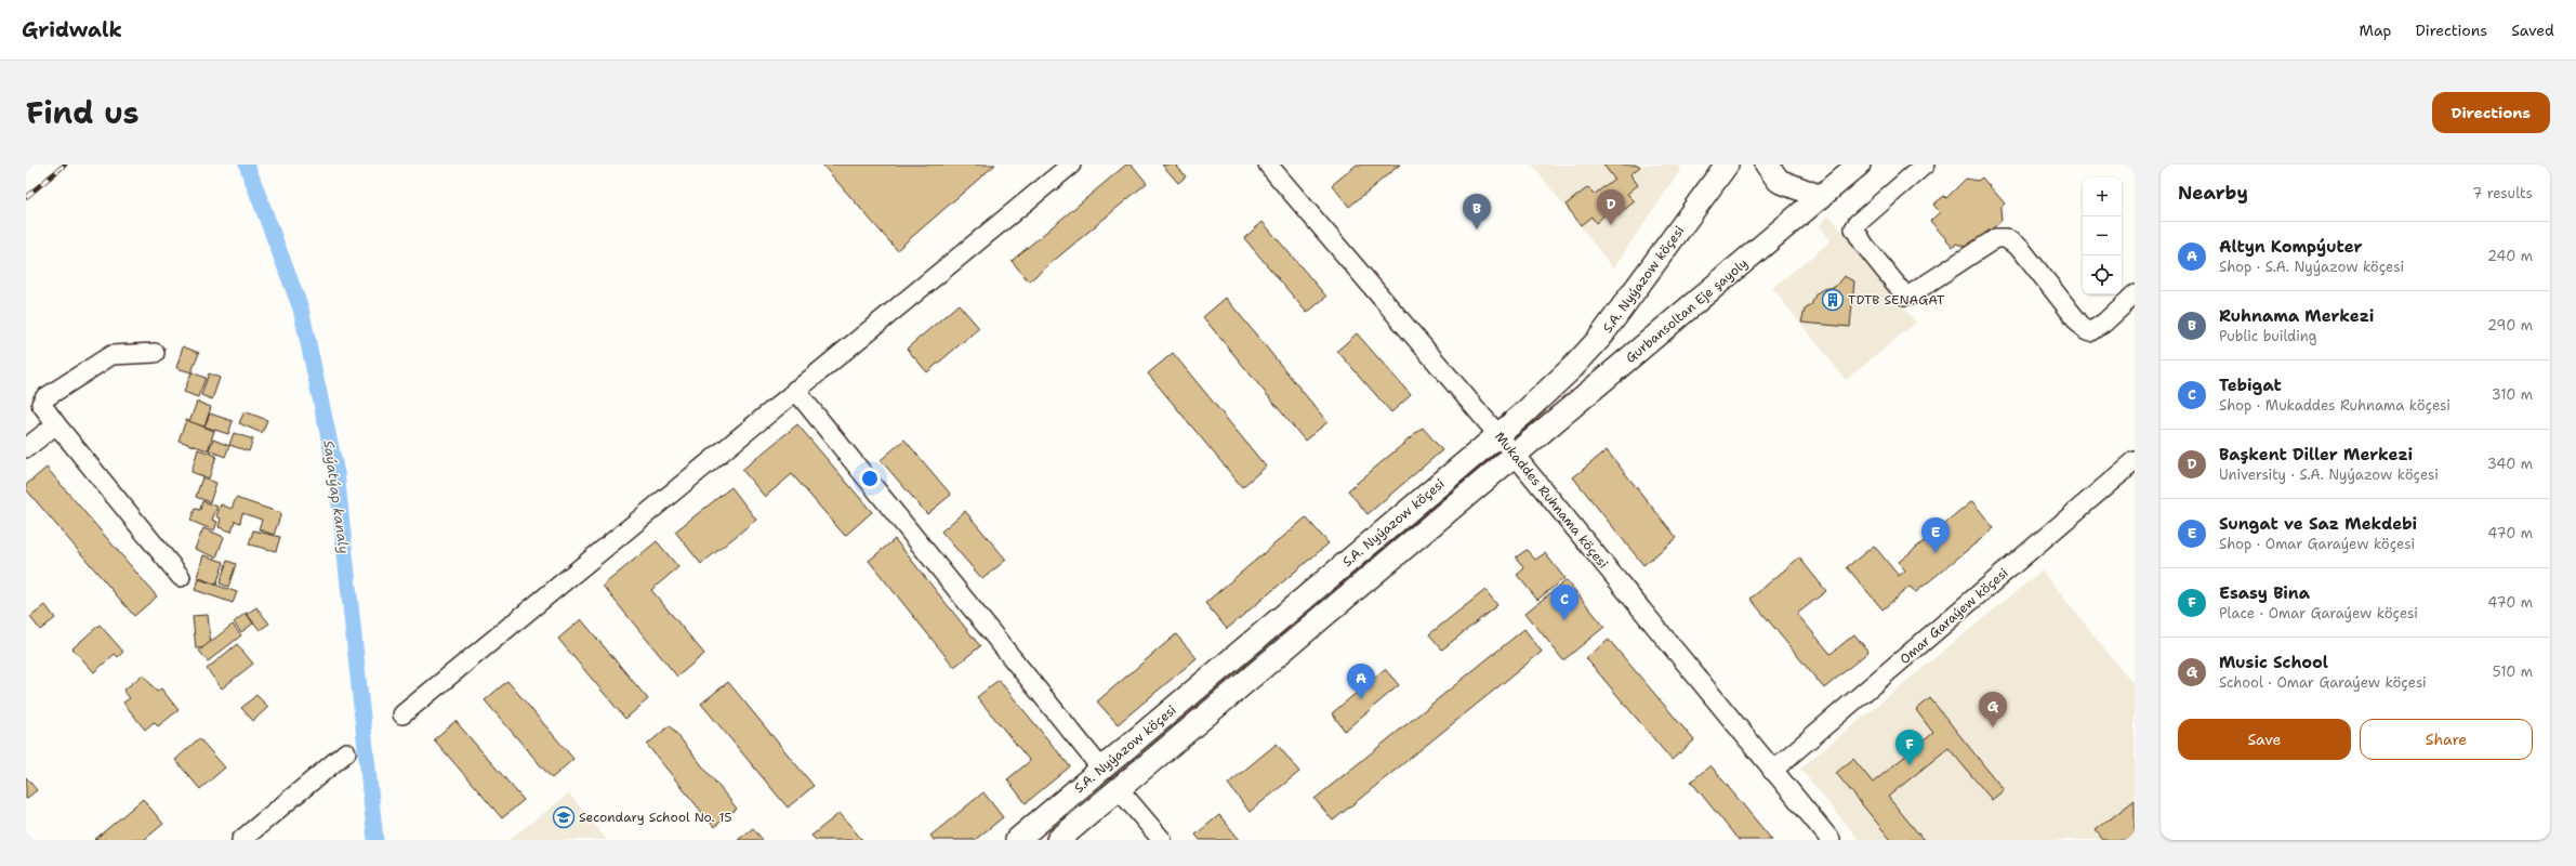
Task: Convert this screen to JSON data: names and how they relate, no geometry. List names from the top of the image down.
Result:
{
  "streets": {
    "main road": ["S.A. Nyýazow köçesi", "Gurbansoltan Eje şayoly"],
    "street": ["Mukaddes Ruhnama köçesi", "Omar Garaýew köçesi"]
  },
  "crossings": [
    ["S.A. Nyýazow köçesi", "Gurbansoltan Eje şayoly"],
    ["S.A. Nyýazow köçesi", "Mukaddes Ruhnama köçesi"],
    ["Gurbansoltan Eje şayoly", "Mukaddes Ruhnama köçesi"],
    ["Mukaddes Ruhnama köçesi", "Omar Garaýew köçesi"]
  ],
  "water": ["Saýatýap kanaly"],
  "places": {
    "building": ["TDTB SENAGAT"],
    "school or university": ["Secondary School No. 15"]
  },
  "page": {
    "header": "Gridwalk",
    "nav": ["Map", "Directions", "Saved"],
    "title": "Find us",
    "buttons": [
      "Directions",
      ["Save", "Share"]
    ],
    "heading": ["Nearby", "7 results"],
    "map_buttons": ["+", "−"],
    "pins": [
      "D",
      "B",
      "E",
      "C",
      "A",
      "G",
      "F"
    ],
    "list": [
      {
        "mark": "A",
        "name": "Altyn Kompýuter",
        "note": "Shop · S.A. Nyýazow köçesi",
        "value": "240 m"
      },
      {
        "mark": "B",
        "name": "Ruhnama Merkezi",
        "note": "Public building",
        "value": "290 m"
      },
      {
        "mark": "C",
        "name": "Tebigat",
        "note": "Shop · Mukaddes Ruhnama köçesi",
        "value": "310 m"
      },
      {
        "mark": "D",
        "name": "Başkent Diller Merkezi",
        "note": "University · S.A. Nyýazow köçesi",
        "value": "340 m"
      },
      {
        "mark": "E",
        "name": "Sungat ve Saz Mekdebi",
        "note": "Shop · Omar Garaýew köçesi",
        "value": "470 m"
      },
      {
        "mark": "F",
        "name": "Esasy Bina",
        "note": "Place · Omar Garaýew köçesi",
        "value": "470 m"
      },
      {
        "mark": "G",
        "name": "Music School",
        "note": "School · Omar Garaýew köçesi",
        "value": "510 m"
      }
    ]
  }
}
